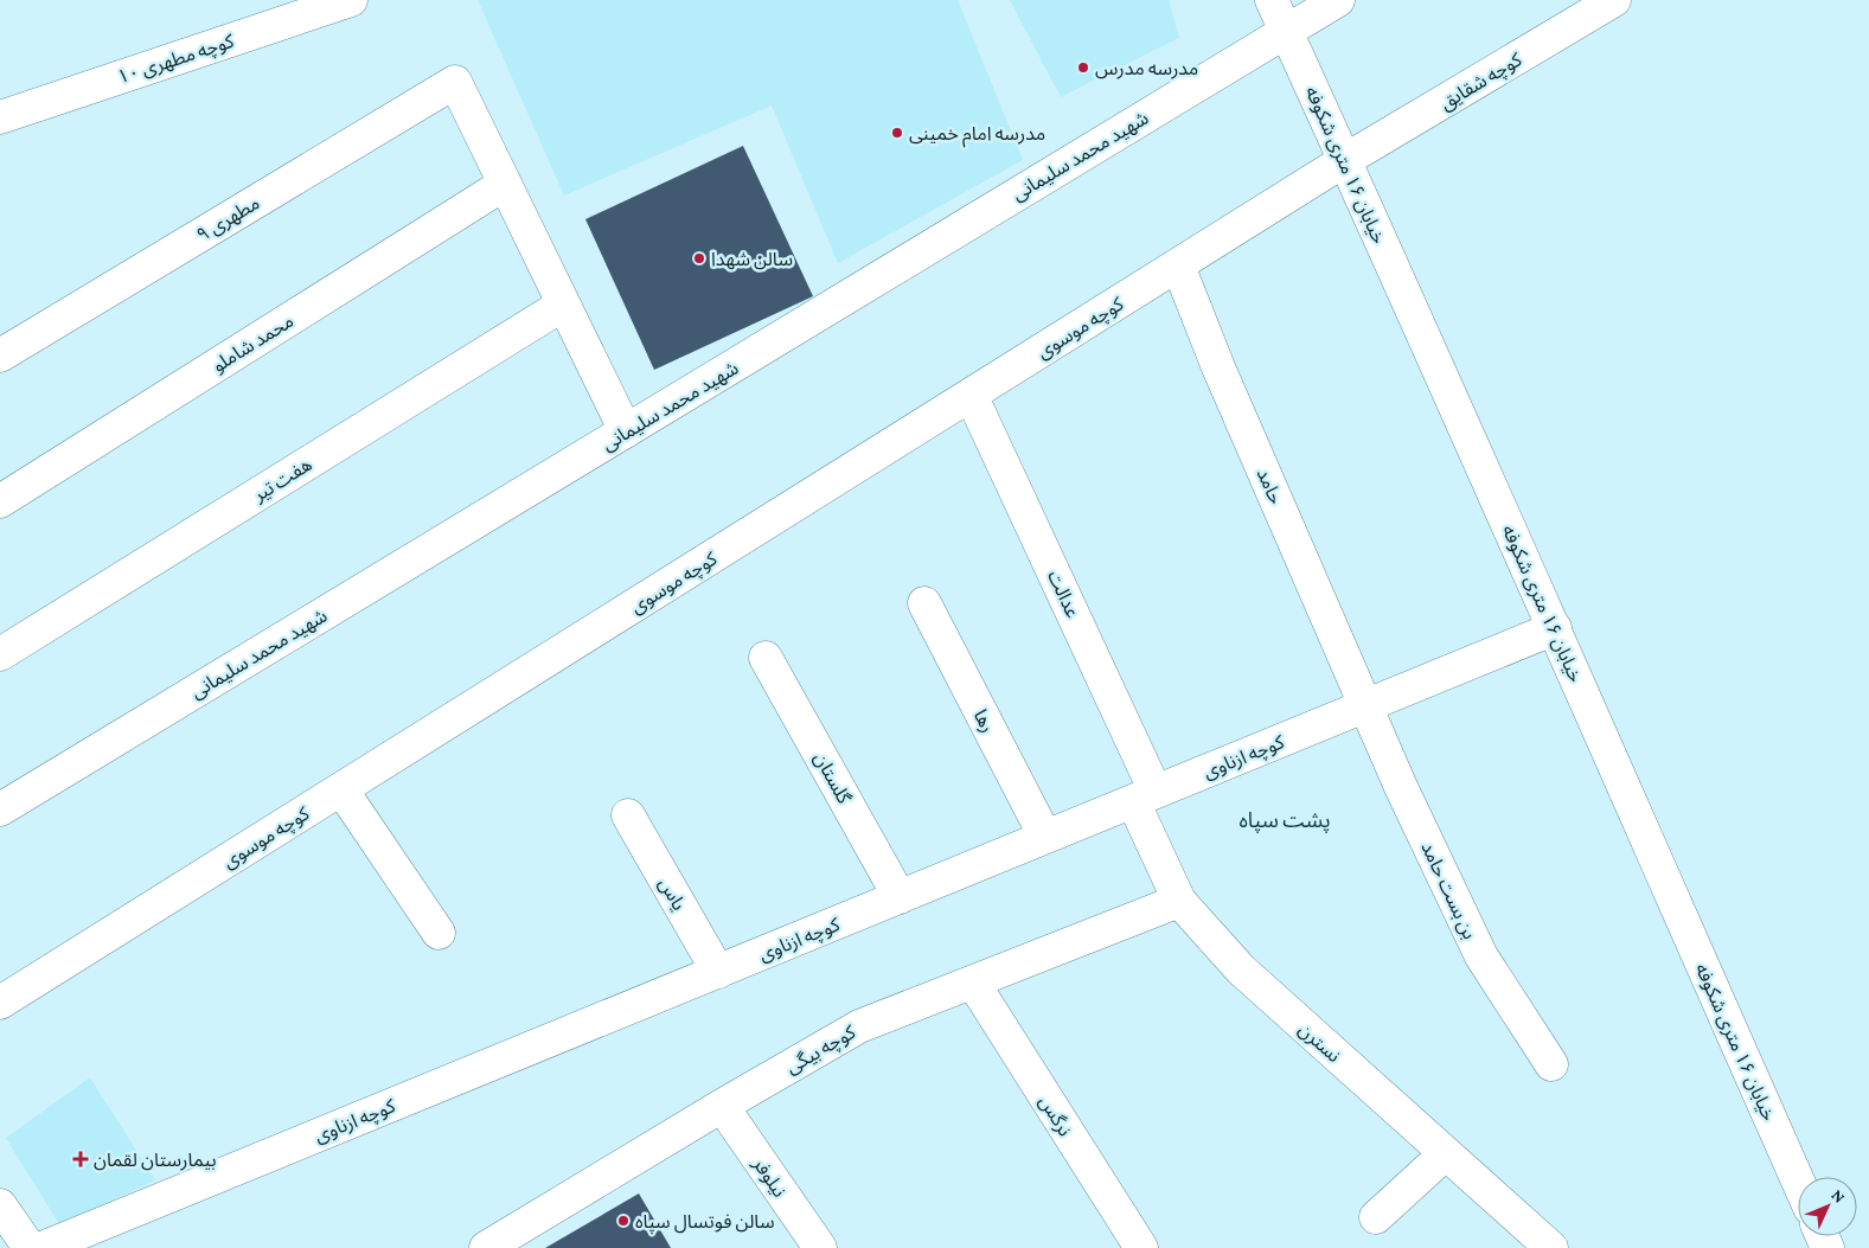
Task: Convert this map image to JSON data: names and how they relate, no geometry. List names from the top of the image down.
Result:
{
  "streets": {
    "street": [
      "کوچه مطهری ۱۰",
      "کوچه شقایق",
      "شهید محمد سلیمانی",
      "خیابان ۱۶ متری شکوفه",
      "مطهری ۹",
      "کوچه موسوی",
      "محمد شاملو",
      "هفت تیر",
      "حامد",
      "عدالت",
      "رها",
      "کوچه ازناوی",
      "گلستان",
      "بن بست حامد",
      "یاس",
      "نسترن",
      "کوچه بیگی",
      "نرگس",
      "نیلوفر"
    ]
  },
  "crossings": [
    ["کوچه شقایق", "خیابان ۱۶ متری شکوفه"],
    ["کوچه شقایق", "کوچه موسوی"],
    ["شهید محمد سلیمانی", "خیابان ۱۶ متری شکوفه"],
    ["خیابان ۱۶ متری شکوفه", "کوچه موسوی"],
    ["خیابان ۱۶ متری شکوفه", "کوچه ازناوی"],
    ["مطهری ۹", "محمد شاملو"],
    ["کوچه موسوی", "حامد"],
    ["کوچه موسوی", "عدالت"],
    ["حامد", "کوچه ازناوی"],
    ["حامد", "بن بست حامد"],
    ["عدالت", "کوچه ازناوی"],
    ["عدالت", "نسترن"],
    ["رها", "کوچه ازناوی"],
    ["کوچه ازناوی", "گلستان"],
    ["کوچه ازناوی", "بن بست حامد"],
    ["کوچه ازناوی", "یاس"],
    ["کوچه ازناوی", "نسترن"],
    ["نسترن", "کوچه بیگی"],
    ["کوچه بیگی", "نرگس"],
    ["کوچه بیگی", "نیلوفر"]
  ],
  "districts": ["پشت سپاه"],
  "places": {
    "other": [
      "مدرسه مدرس",
      "مدرسه امام خمینی",
      "سالن شهدا",
      "سالن فوتسال سپاه"
    ],
    "health": ["بیمارستان لقمان"]
  },
  "north": "top right"
}
